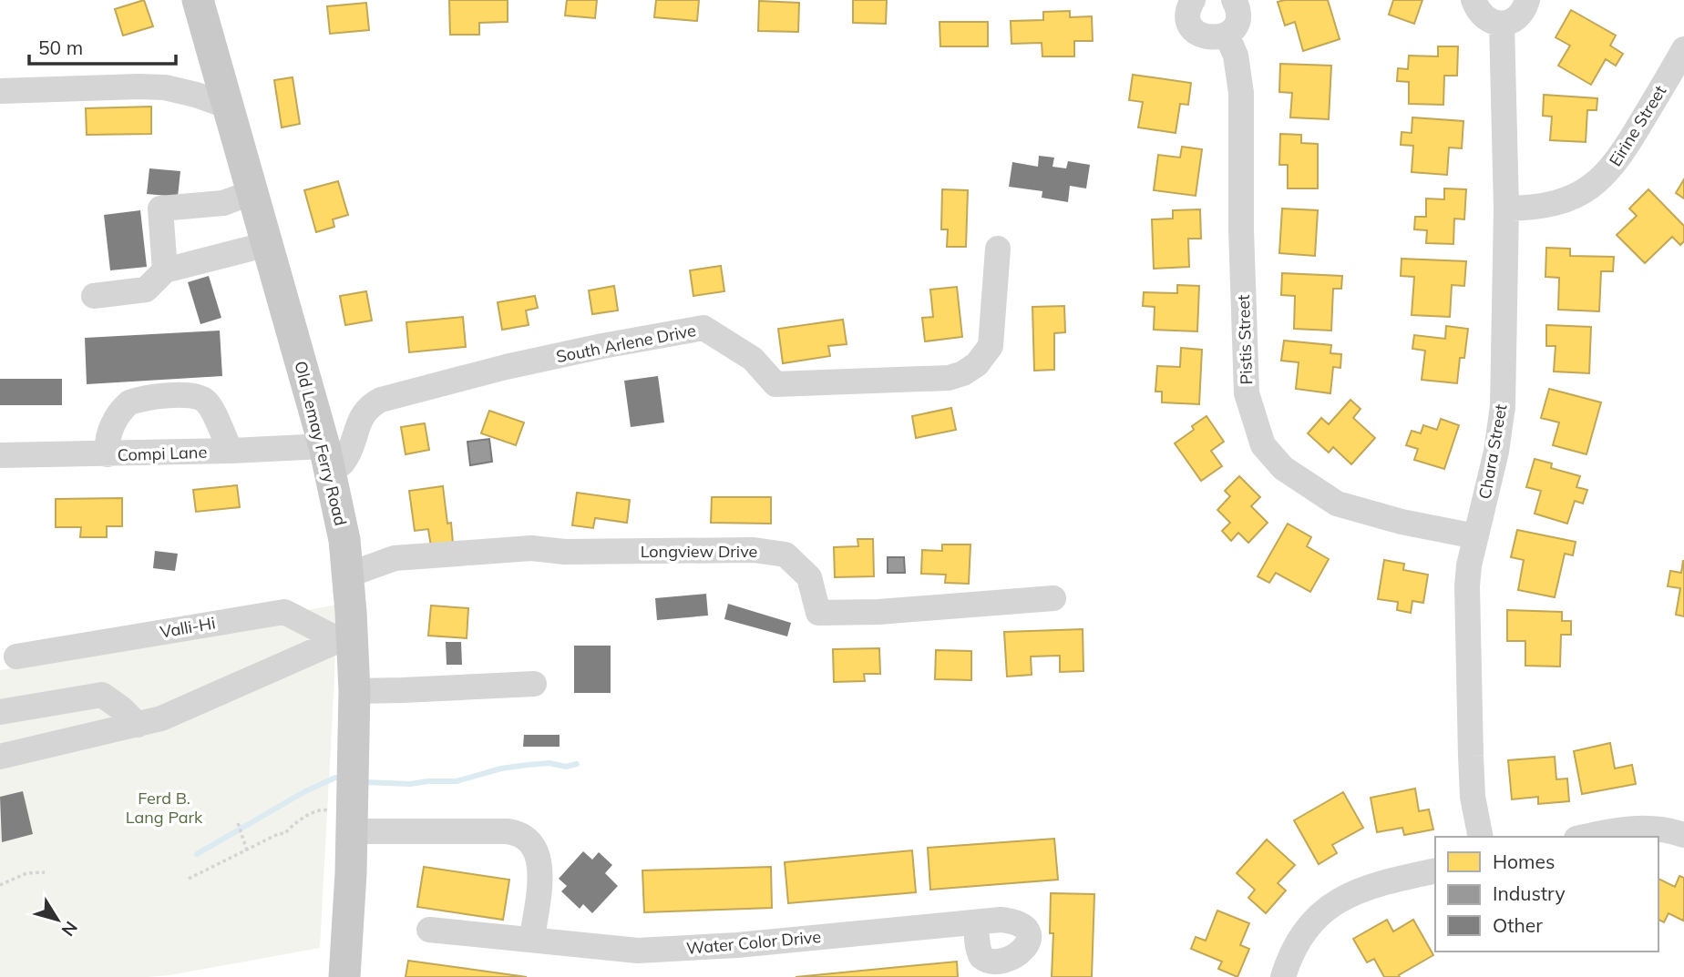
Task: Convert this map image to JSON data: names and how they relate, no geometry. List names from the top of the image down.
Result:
{
  "streets": {
    "main road": ["Old Lemay Ferry Road"],
    "street": [
      "Eirine Street",
      "Pistis Street",
      "South Arlene Drive",
      "Chara Street",
      "Compi Lane",
      "Longview Drive",
      "Valli-Hi",
      "Water Color Drive"
    ]
  },
  "crossings": [
    ["Eirine Street", "Chara Street"],
    ["Pistis Street", "Chara Street"],
    ["South Arlene Drive", "Old Lemay Ferry Road"],
    ["South Arlene Drive", "Compi Lane"],
    ["Old Lemay Ferry Road", "Compi Lane"],
    ["Old Lemay Ferry Road", "Longview Drive"],
    ["Old Lemay Ferry Road", "Valli-Hi"]
  ],
  "parks": ["Ferd B. Lang Park"],
  "legend": ["Homes", "Industry", "Other"],
  "scale_bar": "50 m",
  "north": "bottom right"
}
